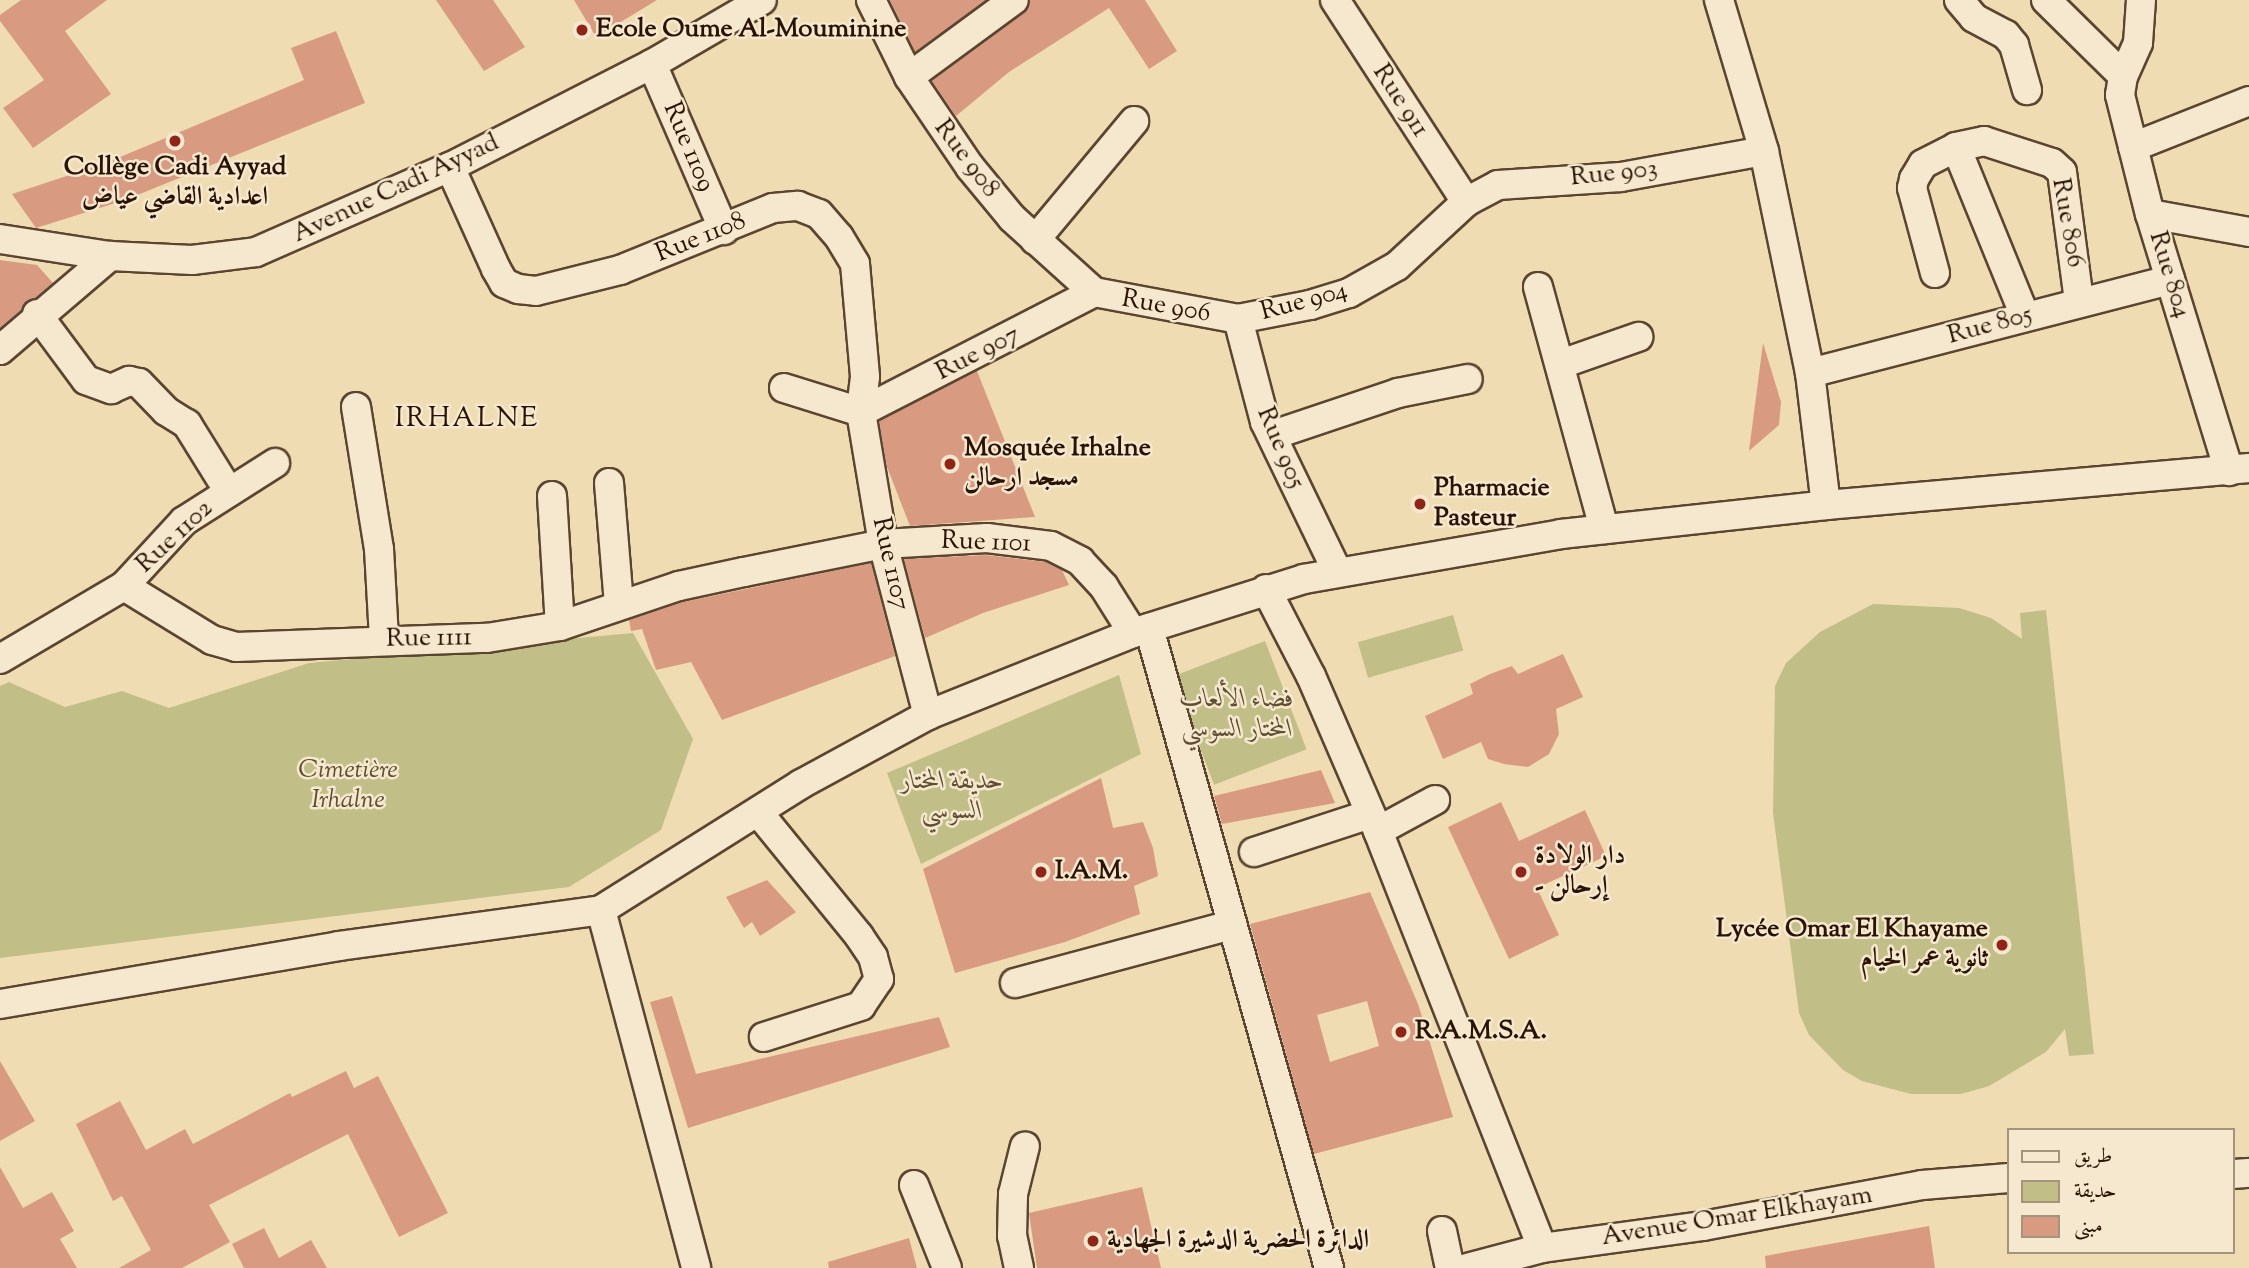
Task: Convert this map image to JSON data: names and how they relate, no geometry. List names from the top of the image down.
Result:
{
  "streets": {
    "street": [
      "Rue 911",
      "Rue 1109",
      "Rue 908",
      "Rue 903",
      "Avenue Cadi Ayyad",
      "Rue 806",
      "Rue 1108",
      "Rue 804",
      "Rue 904",
      "Rue 906",
      "Rue 805",
      "Rue 907",
      "Rue 905",
      "Rue 1102",
      "Rue 1101",
      "Rue 1107",
      "Rue 1111",
      "Avenue Omar Elkhayam"
    ]
  },
  "crossings": [
    ["Rue 911", "Rue 903"],
    ["Rue 911", "Rue 904"],
    ["Rue 1109", "Avenue Cadi Ayyad"],
    ["Rue 1109", "Rue 1108"],
    ["Rue 908", "Rue 906"],
    ["Rue 908", "Rue 907"],
    ["Rue 903", "Rue 904"],
    ["Avenue Cadi Ayyad", "Rue 1108"],
    ["Rue 806", "Rue 805"],
    ["Rue 1108", "Rue 907"],
    ["Rue 1108", "Rue 1107"],
    ["Rue 804", "Rue 805"],
    ["Rue 904", "Rue 906"],
    ["Rue 904", "Rue 905"],
    ["Rue 906", "Rue 907"],
    ["Rue 906", "Rue 905"],
    ["Rue 907", "Rue 1107"],
    ["Rue 1102", "Rue 1111"],
    ["Rue 1101", "Rue 1107"],
    ["Rue 1101", "Rue 1111"],
    ["Rue 1107", "Rue 1111"]
  ],
  "districts": ["IRHALNE"],
  "parks": ["فضاء الألعاب المختار السوسي", "Cimetière Irhalne", "حديقة المختار السوسي"],
  "places": [
    "Ecole Oume Al-Mouminine",
    "Collège Cadi Ayyad اعدادية القاضي عياض",
    "Mosquée Irhalne مسجد ارحالن",
    "Pharmacie Pasteur",
    "I.A.M.",
    "دار الولادة - إرحالن",
    "Lycée Omar El Khayame ثانوية عمر الخيام",
    "R.A.M.S.A.",
    "الدائرة الحضرية الدشيرة الجهادية"
  ],
  "legend": ["طريق", "حديقة", "مبنى"]
}
